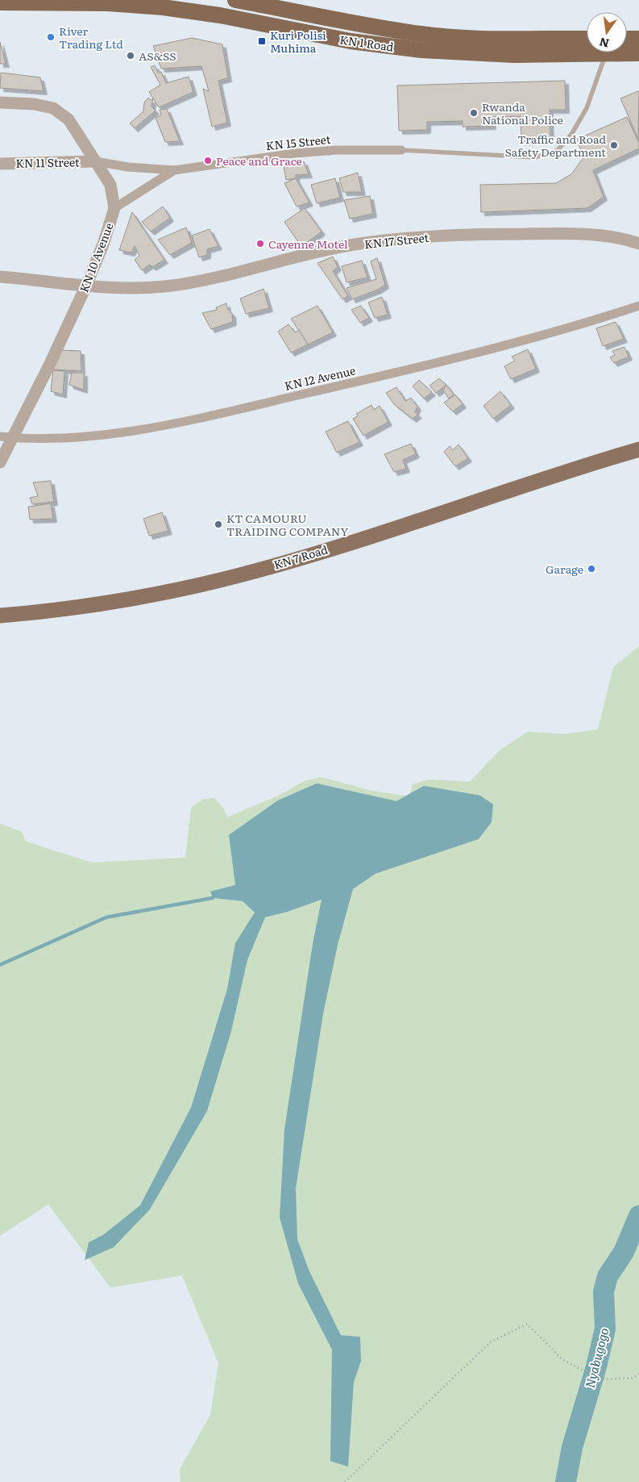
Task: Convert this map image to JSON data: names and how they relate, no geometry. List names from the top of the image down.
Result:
{
  "streets": {
    "highway": ["KN 1 Road"],
    "main road": ["KN 7 Road"],
    "street": [
      "KN 15 Street",
      "KN 11 Street",
      "KN 17 Street",
      "KN 10 Avenue",
      "KN 12 Avenue"
    ]
  },
  "crossings": [
    ["KN 15 Street", "KN 11 Street"],
    ["KN 15 Street", "KN 10 Avenue"],
    ["KN 11 Street", "KN 10 Avenue"],
    ["KN 17 Street", "KN 10 Avenue"],
    ["KN 10 Avenue", "KN 12 Avenue"]
  ],
  "water": ["Nyabugogo"],
  "places": {
    "other": [
      "River Trading Ltd",
      "AS&SS",
      "Rwanda National Police",
      "Traffic and Road Safety Department",
      "Peace and Grace",
      "Cayenne Motel",
      "KT CAMOURU TRAIDING COMPANY",
      "Garage"
    ],
    "transit": ["Kuri Polisi Muhima"]
  },
  "north": "bottom"
}
